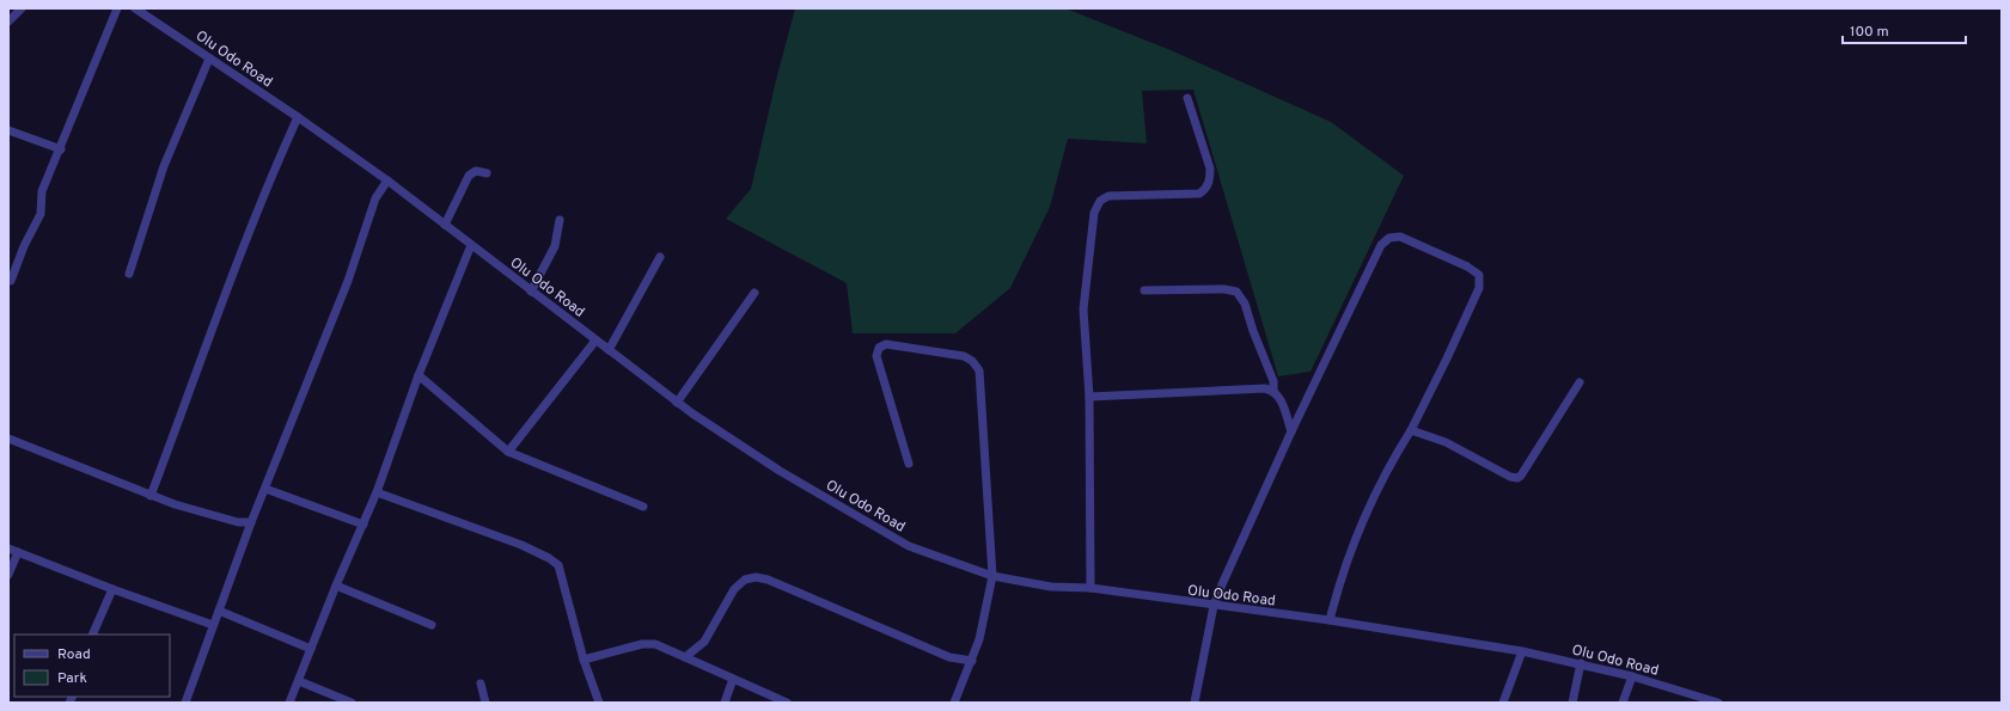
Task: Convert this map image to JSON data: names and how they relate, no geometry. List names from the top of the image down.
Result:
{
  "streets": {
    "street": ["Olu Odo Road"]
  },
  "legend": ["Road", "Park"],
  "scale_bar": "100 m"
}
